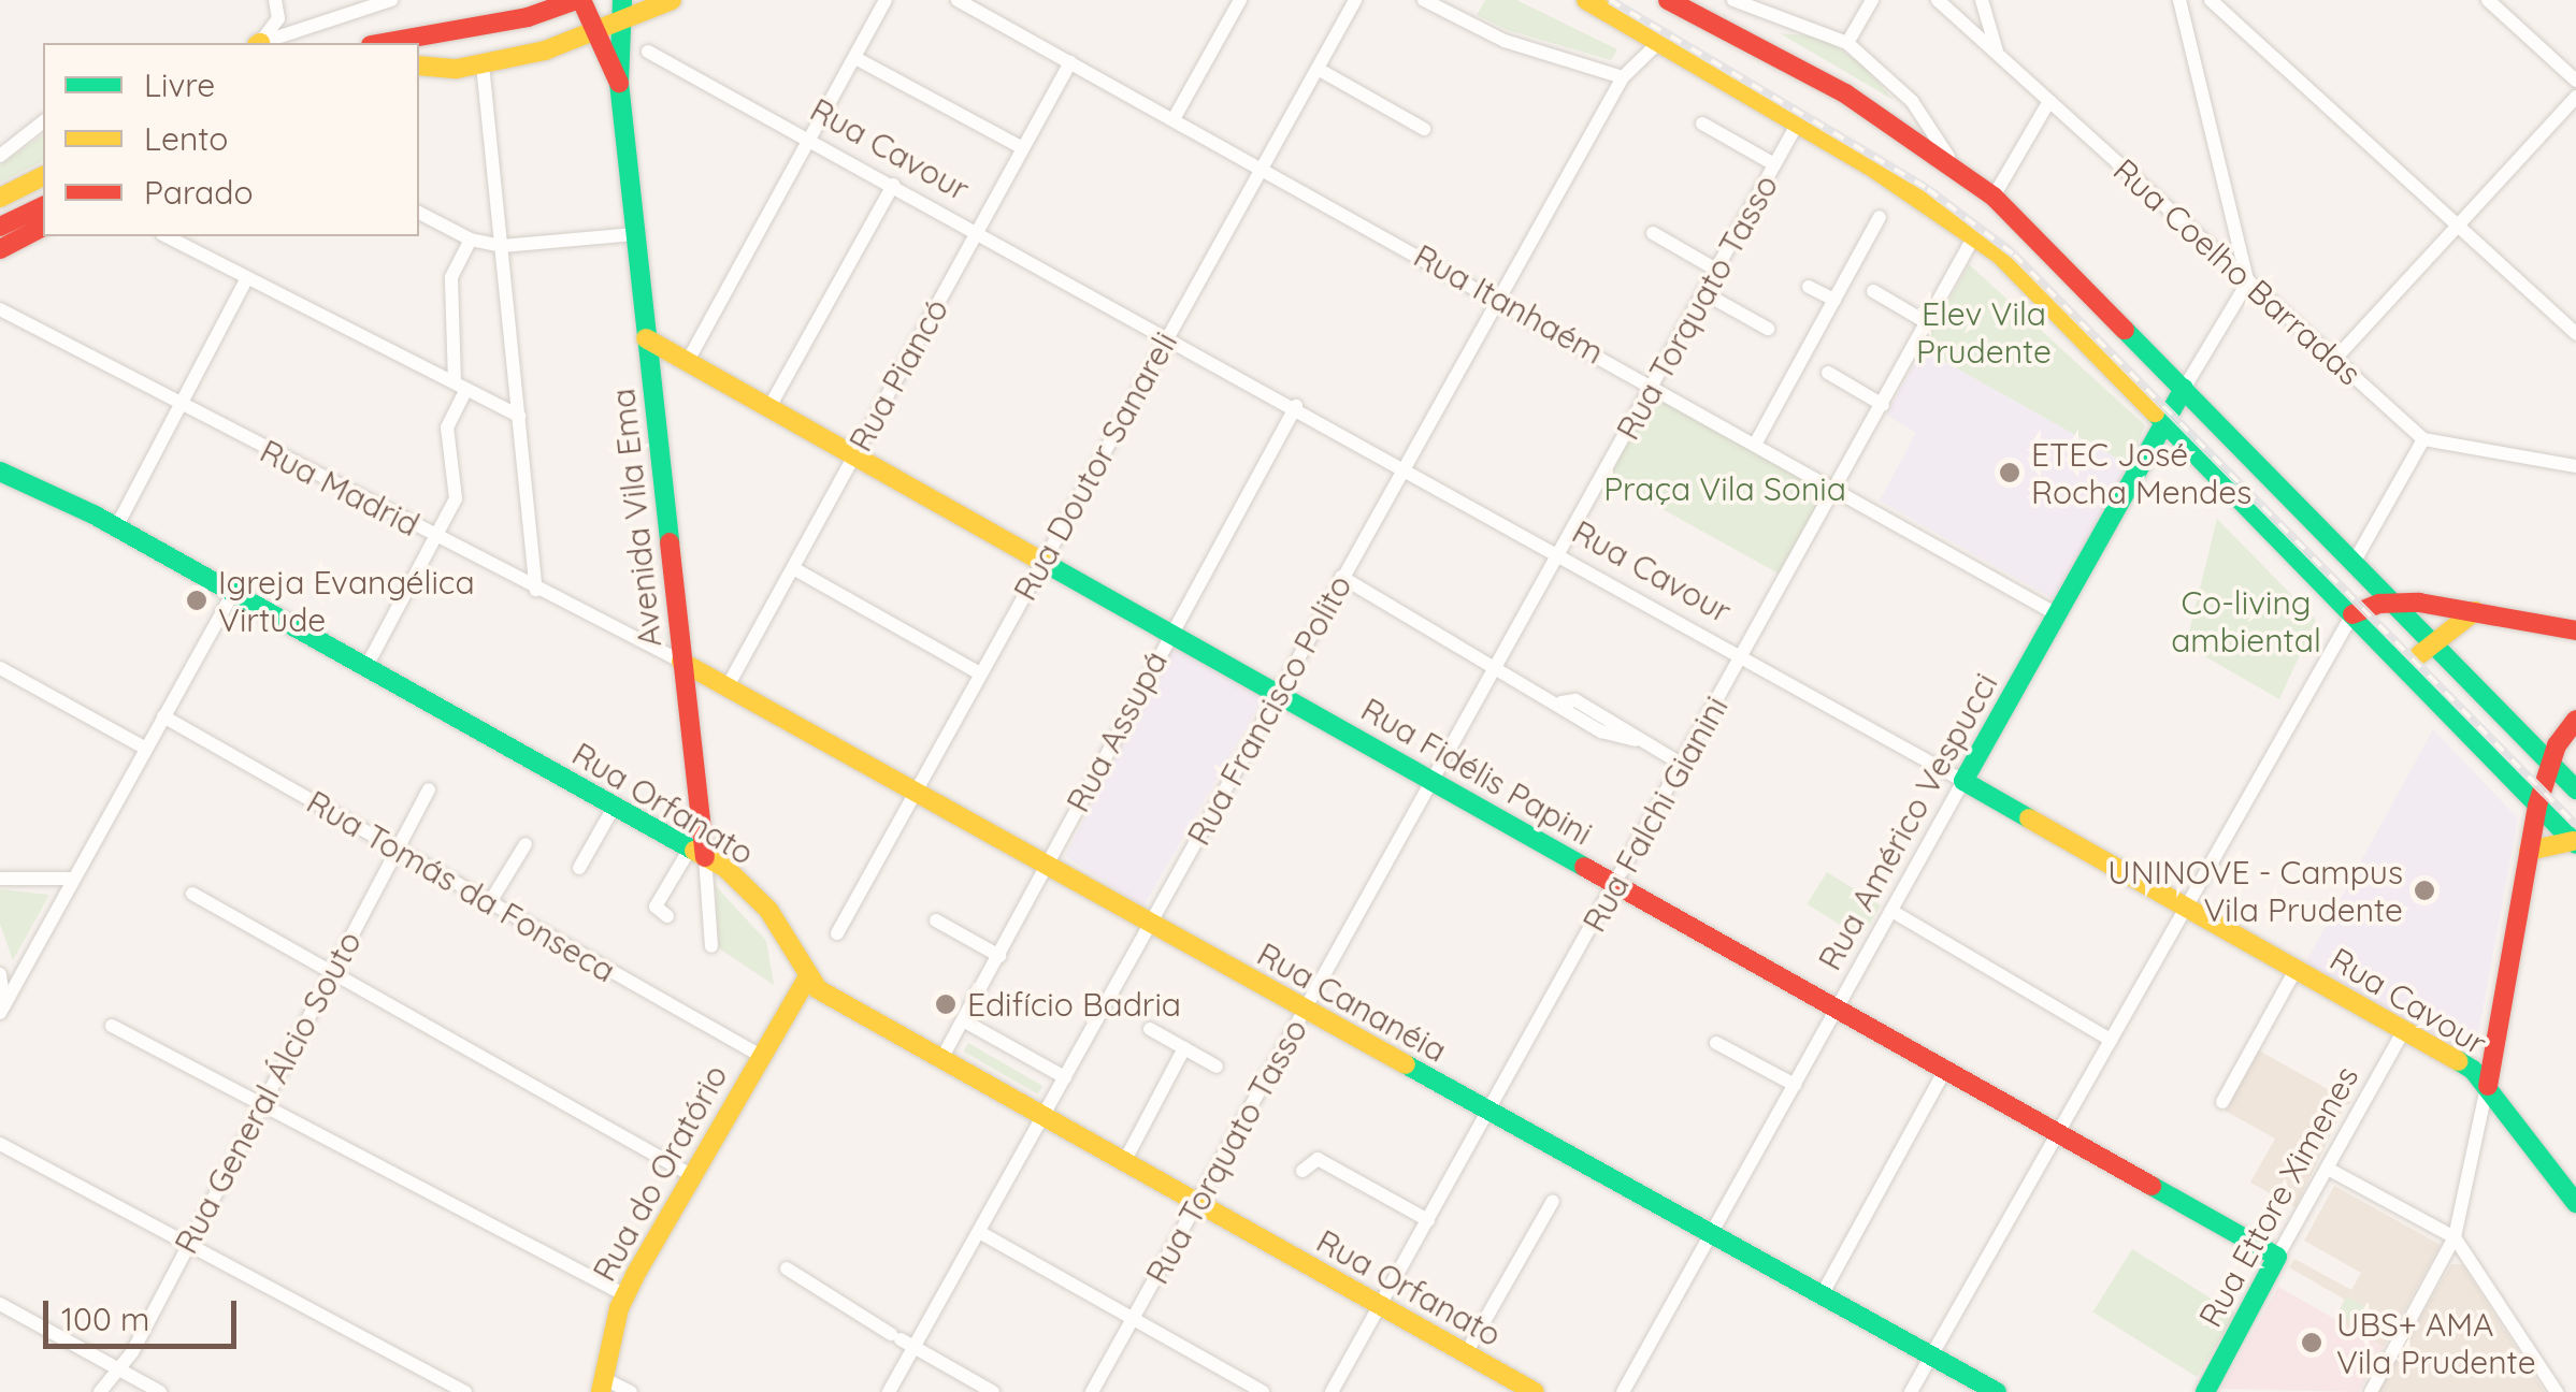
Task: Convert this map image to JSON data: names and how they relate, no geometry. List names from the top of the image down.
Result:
{
  "streets": {
    "main road": [
      "Rua Cavour",
      "Avenida Vila Ema",
      "Rua Fidélis Papini",
      "Rua Orfanato",
      "Rua Américo Vespucci",
      "Rua Cananéia",
      "Rua do Oratório",
      "Rua Ettore Ximenes"
    ],
    "street": [
      "Rua Coelho Barradas",
      "Rua Itanhaém",
      "Rua Torquato Tasso",
      "Rua Piancó",
      "Rua Doutor Sanareli",
      "Rua Madrid",
      "Rua Francisco Polito",
      "Rua Assupá",
      "Rua Falchi Gianini",
      "Rua Tomás da Fonseca",
      "Rua General Álcio Souto"
    ]
  },
  "crossings": [
    ["Rua Cavour", "Rua Torquato Tasso"],
    ["Rua Cavour", "Rua Piancó"],
    ["Rua Cavour", "Rua Doutor Sanareli"],
    ["Rua Cavour", "Rua Francisco Polito"],
    ["Rua Cavour", "Rua Assupá"],
    ["Rua Cavour", "Rua Falchi Gianini"],
    ["Rua Cavour", "Rua Américo Vespucci"],
    ["Rua Cavour", "Rua Ettore Ximenes"],
    ["Rua Coelho Barradas", "Rua Américo Vespucci"],
    ["Rua Itanhaém", "Rua Torquato Tasso"],
    ["Rua Itanhaém", "Rua Piancó"],
    ["Rua Itanhaém", "Rua Doutor Sanareli"],
    ["Rua Itanhaém", "Rua Francisco Polito"],
    ["Rua Itanhaém", "Rua Falchi Gianini"],
    ["Rua Itanhaém", "Rua Américo Vespucci"],
    ["Rua Torquato Tasso", "Rua Fidélis Papini"],
    ["Rua Torquato Tasso", "Rua Orfanato"],
    ["Rua Torquato Tasso", "Rua Cananéia"],
    ["Rua Piancó", "Rua Fidélis Papini"],
    ["Rua Piancó", "Rua Cananéia"],
    ["Rua Doutor Sanareli", "Rua Fidélis Papini"],
    ["Rua Doutor Sanareli", "Rua Cananéia"],
    ["Rua Madrid", "Avenida Vila Ema"],
    ["Rua Madrid", "Rua Cananéia"],
    ["Avenida Vila Ema", "Rua Fidélis Papini"],
    ["Avenida Vila Ema", "Rua Orfanato"],
    ["Avenida Vila Ema", "Rua Cananéia"],
    ["Rua Francisco Polito", "Rua Fidélis Papini"],
    ["Rua Francisco Polito", "Rua Orfanato"],
    ["Rua Francisco Polito", "Rua Cananéia"],
    ["Rua Assupá", "Rua Fidélis Papini"],
    ["Rua Assupá", "Rua Orfanato"],
    ["Rua Assupá", "Rua Cananéia"],
    ["Rua Fidélis Papini", "Rua Falchi Gianini"],
    ["Rua Fidélis Papini", "Rua Américo Vespucci"],
    ["Rua Fidélis Papini", "Rua Ettore Ximenes"],
    ["Rua Orfanato", "Rua Falchi Gianini"],
    ["Rua Orfanato", "Rua do Oratório"],
    ["Rua Falchi Gianini", "Rua Cananéia"],
    ["Rua Américo Vespucci", "Rua Cananéia"],
    ["Rua Tomás da Fonseca", "Rua General Álcio Souto"],
    ["Rua Tomás da Fonseca", "Rua do Oratório"]
  ],
  "parks": ["Elev Vila Prudente", "Praça Vila Sonia", "Co-living ambiental"],
  "places": [
    "ETEC José Rocha Mendes",
    "Igreja Evangélica Virtude",
    "UNINOVE - Campus Vila Prudente",
    "Edifício Badria",
    "UBS+ AMA Vila Prudente"
  ],
  "legend": ["Livre", "Lento", "Parado"],
  "scale_bar": "100 m"
}
